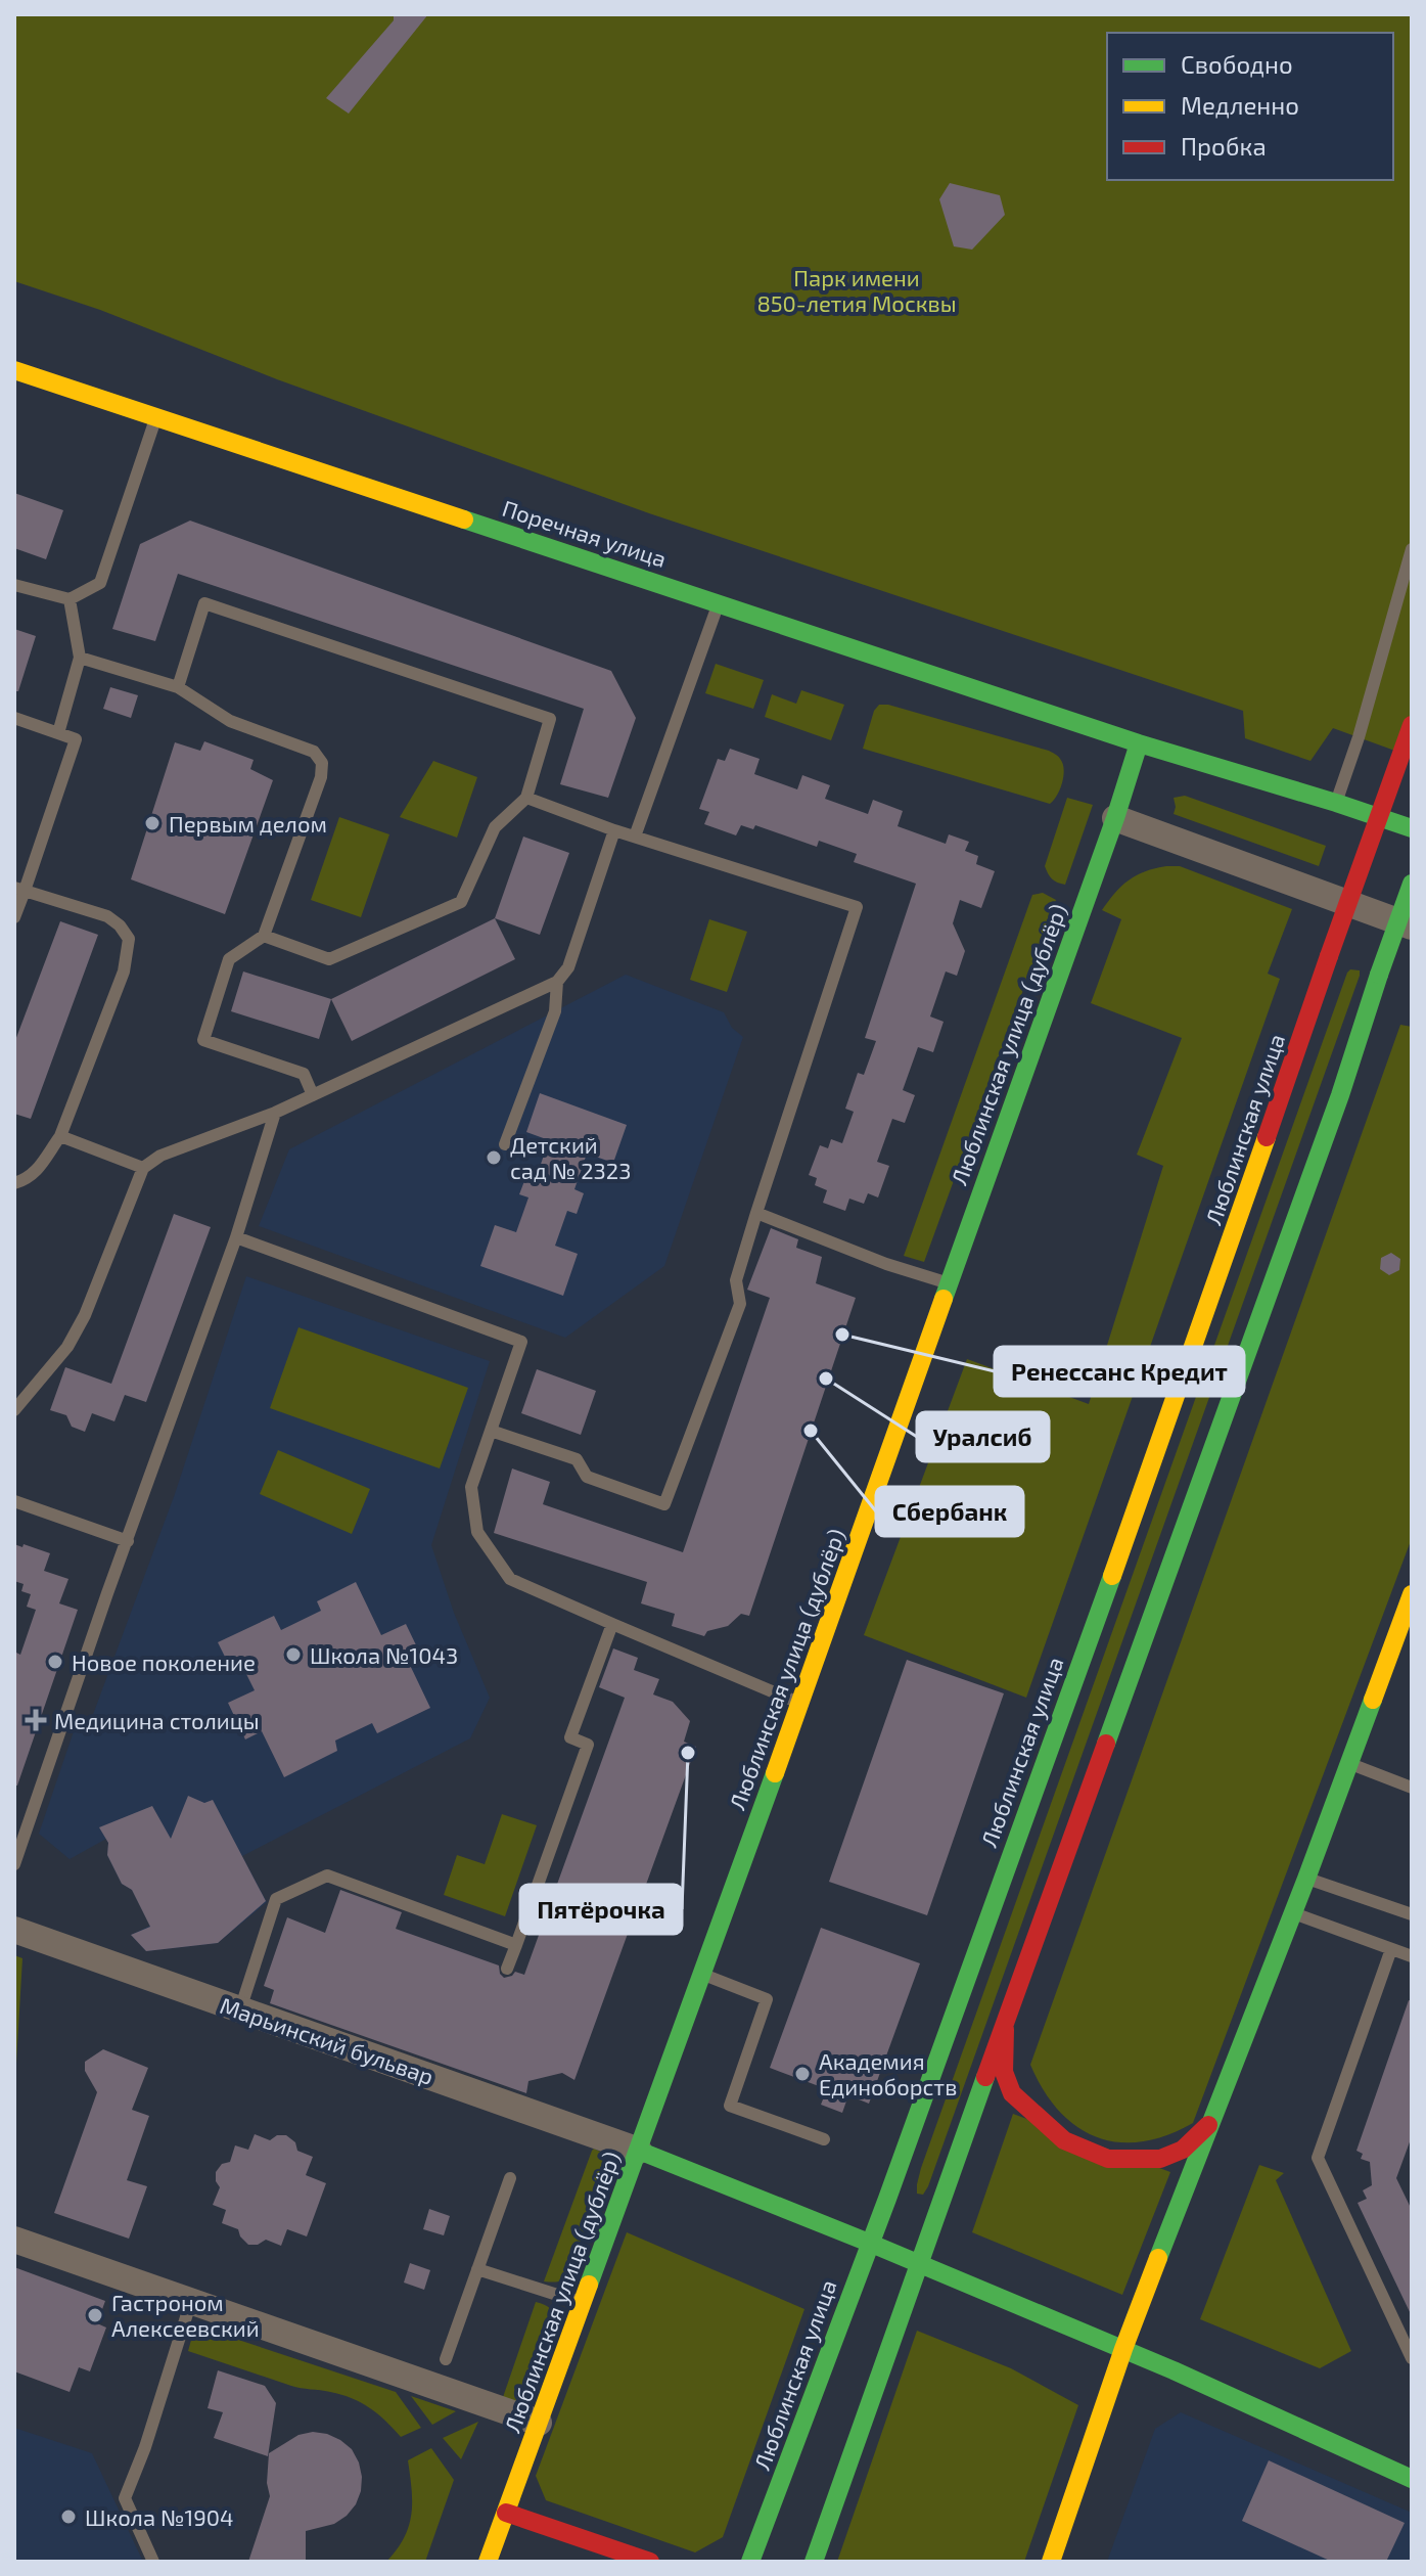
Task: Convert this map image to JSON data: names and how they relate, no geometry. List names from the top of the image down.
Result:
{
  "streets": {
    "main road": ["Поречная улица", "Люблинская улица (дублёр)", "Люблинская улица"],
    "street": ["Марьинский бульвар"]
  },
  "crossings": [
    ["Поречная улица", "Люблинская улица (дублёр)"],
    ["Люблинская улица (дублёр)", "Марьинский бульвар"]
  ],
  "parks": ["Парк имени 850-летия Москвы"],
  "places": {
    "other": [
      "Первым делом",
      "Детский сад № 2323",
      "Ренессанс Кредит",
      "Уралсиб",
      "Сбербанк",
      "Школа №1043",
      "Новое поколение",
      "Пятёрочка",
      "Академия Единоборств",
      "Гастроном Алексеевский",
      "Школа №1904"
    ],
    "health": ["Медицина столицы"]
  },
  "legend": ["Свободно", "Медленно", "Пробка"]
}
